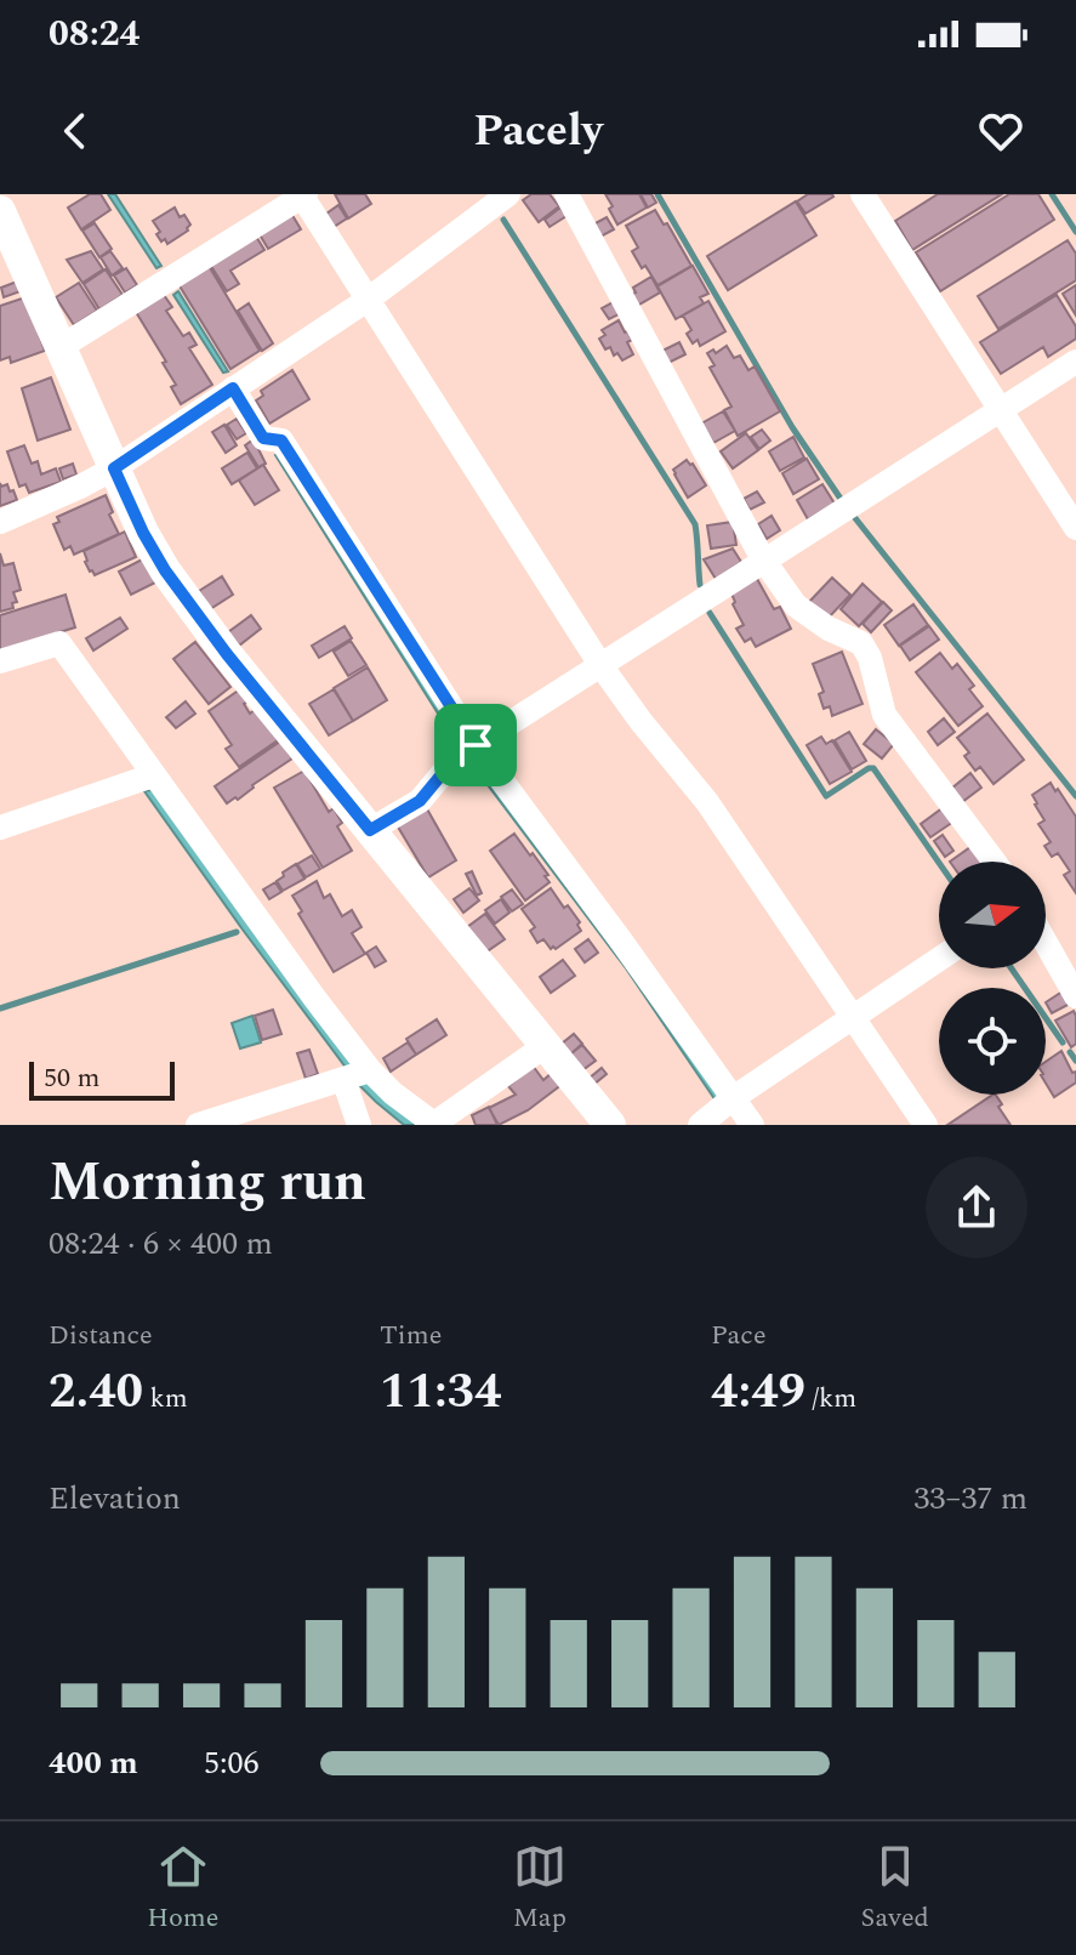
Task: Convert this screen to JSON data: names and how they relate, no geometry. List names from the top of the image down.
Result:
{
  "scale_bar": "50 m",
  "north": "right",
  "page": {
    "status": "08:24",
    "header": "Pacely",
    "scale": "50 m",
    "heading": ["Morning run", "08:24 · 6 × 400 m"],
    "stats": [
      ["Distance", "2.40 km"],
      ["Time", "11:34"],
      ["Pace", "4:49 /km"]
    ],
    "chart": ["Elevation", "33–37 m"],
    "list": [
      {
        "name": "400 m",
        "note": "5:06"
      }
    ],
    "tabs": ["Home", "Map", "Saved"]
  }
}
